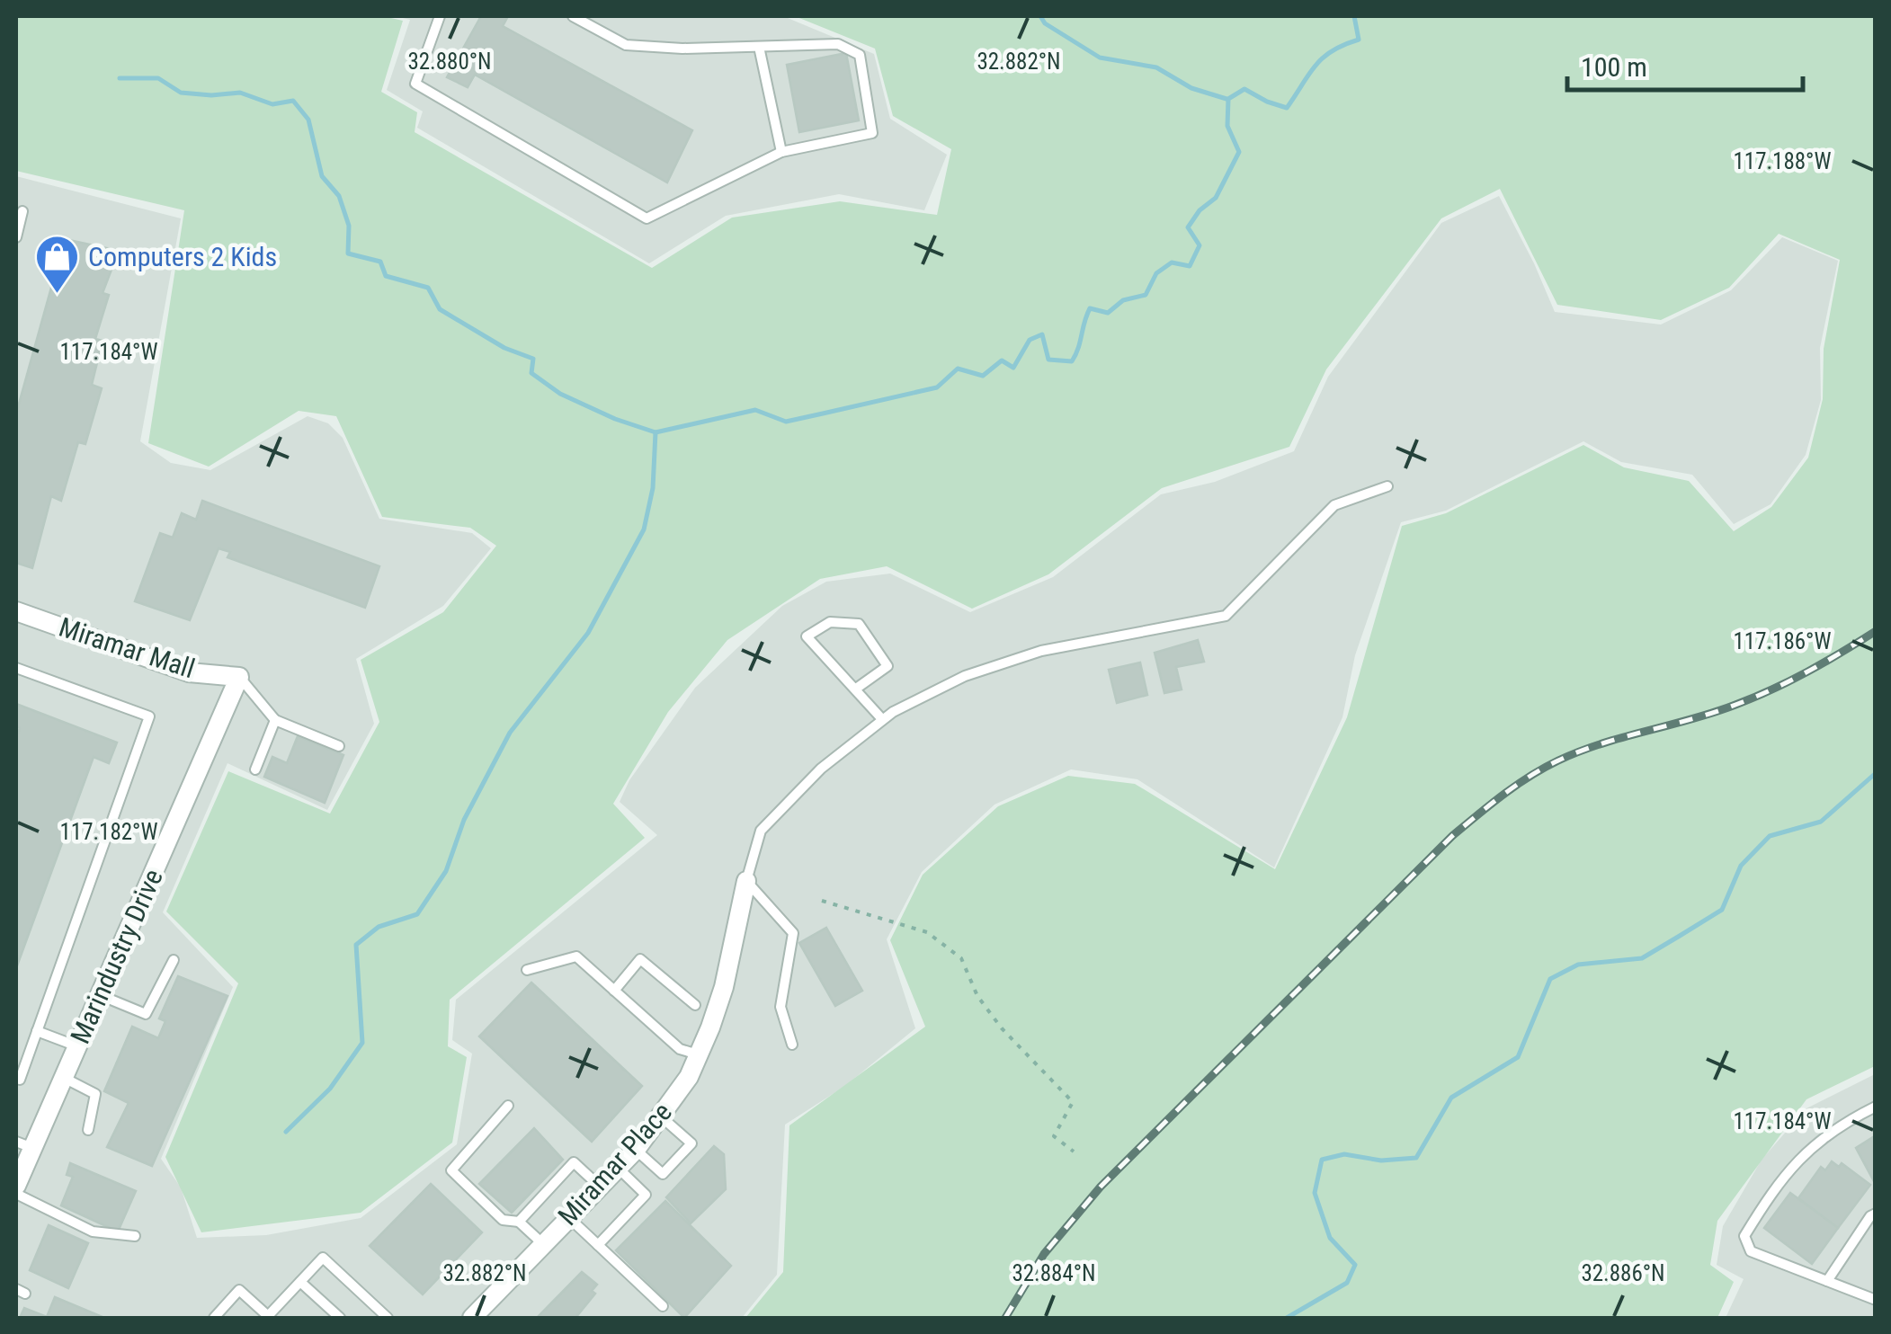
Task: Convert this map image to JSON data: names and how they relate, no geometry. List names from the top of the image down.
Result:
{
  "streets": {
    "street": ["Miramar Mall", "Marindustry Drive", "Miramar Place"]
  },
  "crossings": [
    ["Miramar Mall", "Marindustry Drive"]
  ],
  "places": {
    "shop": ["Computers 2 Kids"]
  },
  "scale_bar": "100 m",
  "coordinates": [
    "32.880°N",
    "32.882°N",
    "117.188°W",
    "117.184°W",
    "117.186°W",
    "117.182°W",
    "32.884°N",
    "32.886°N"
  ]
}
